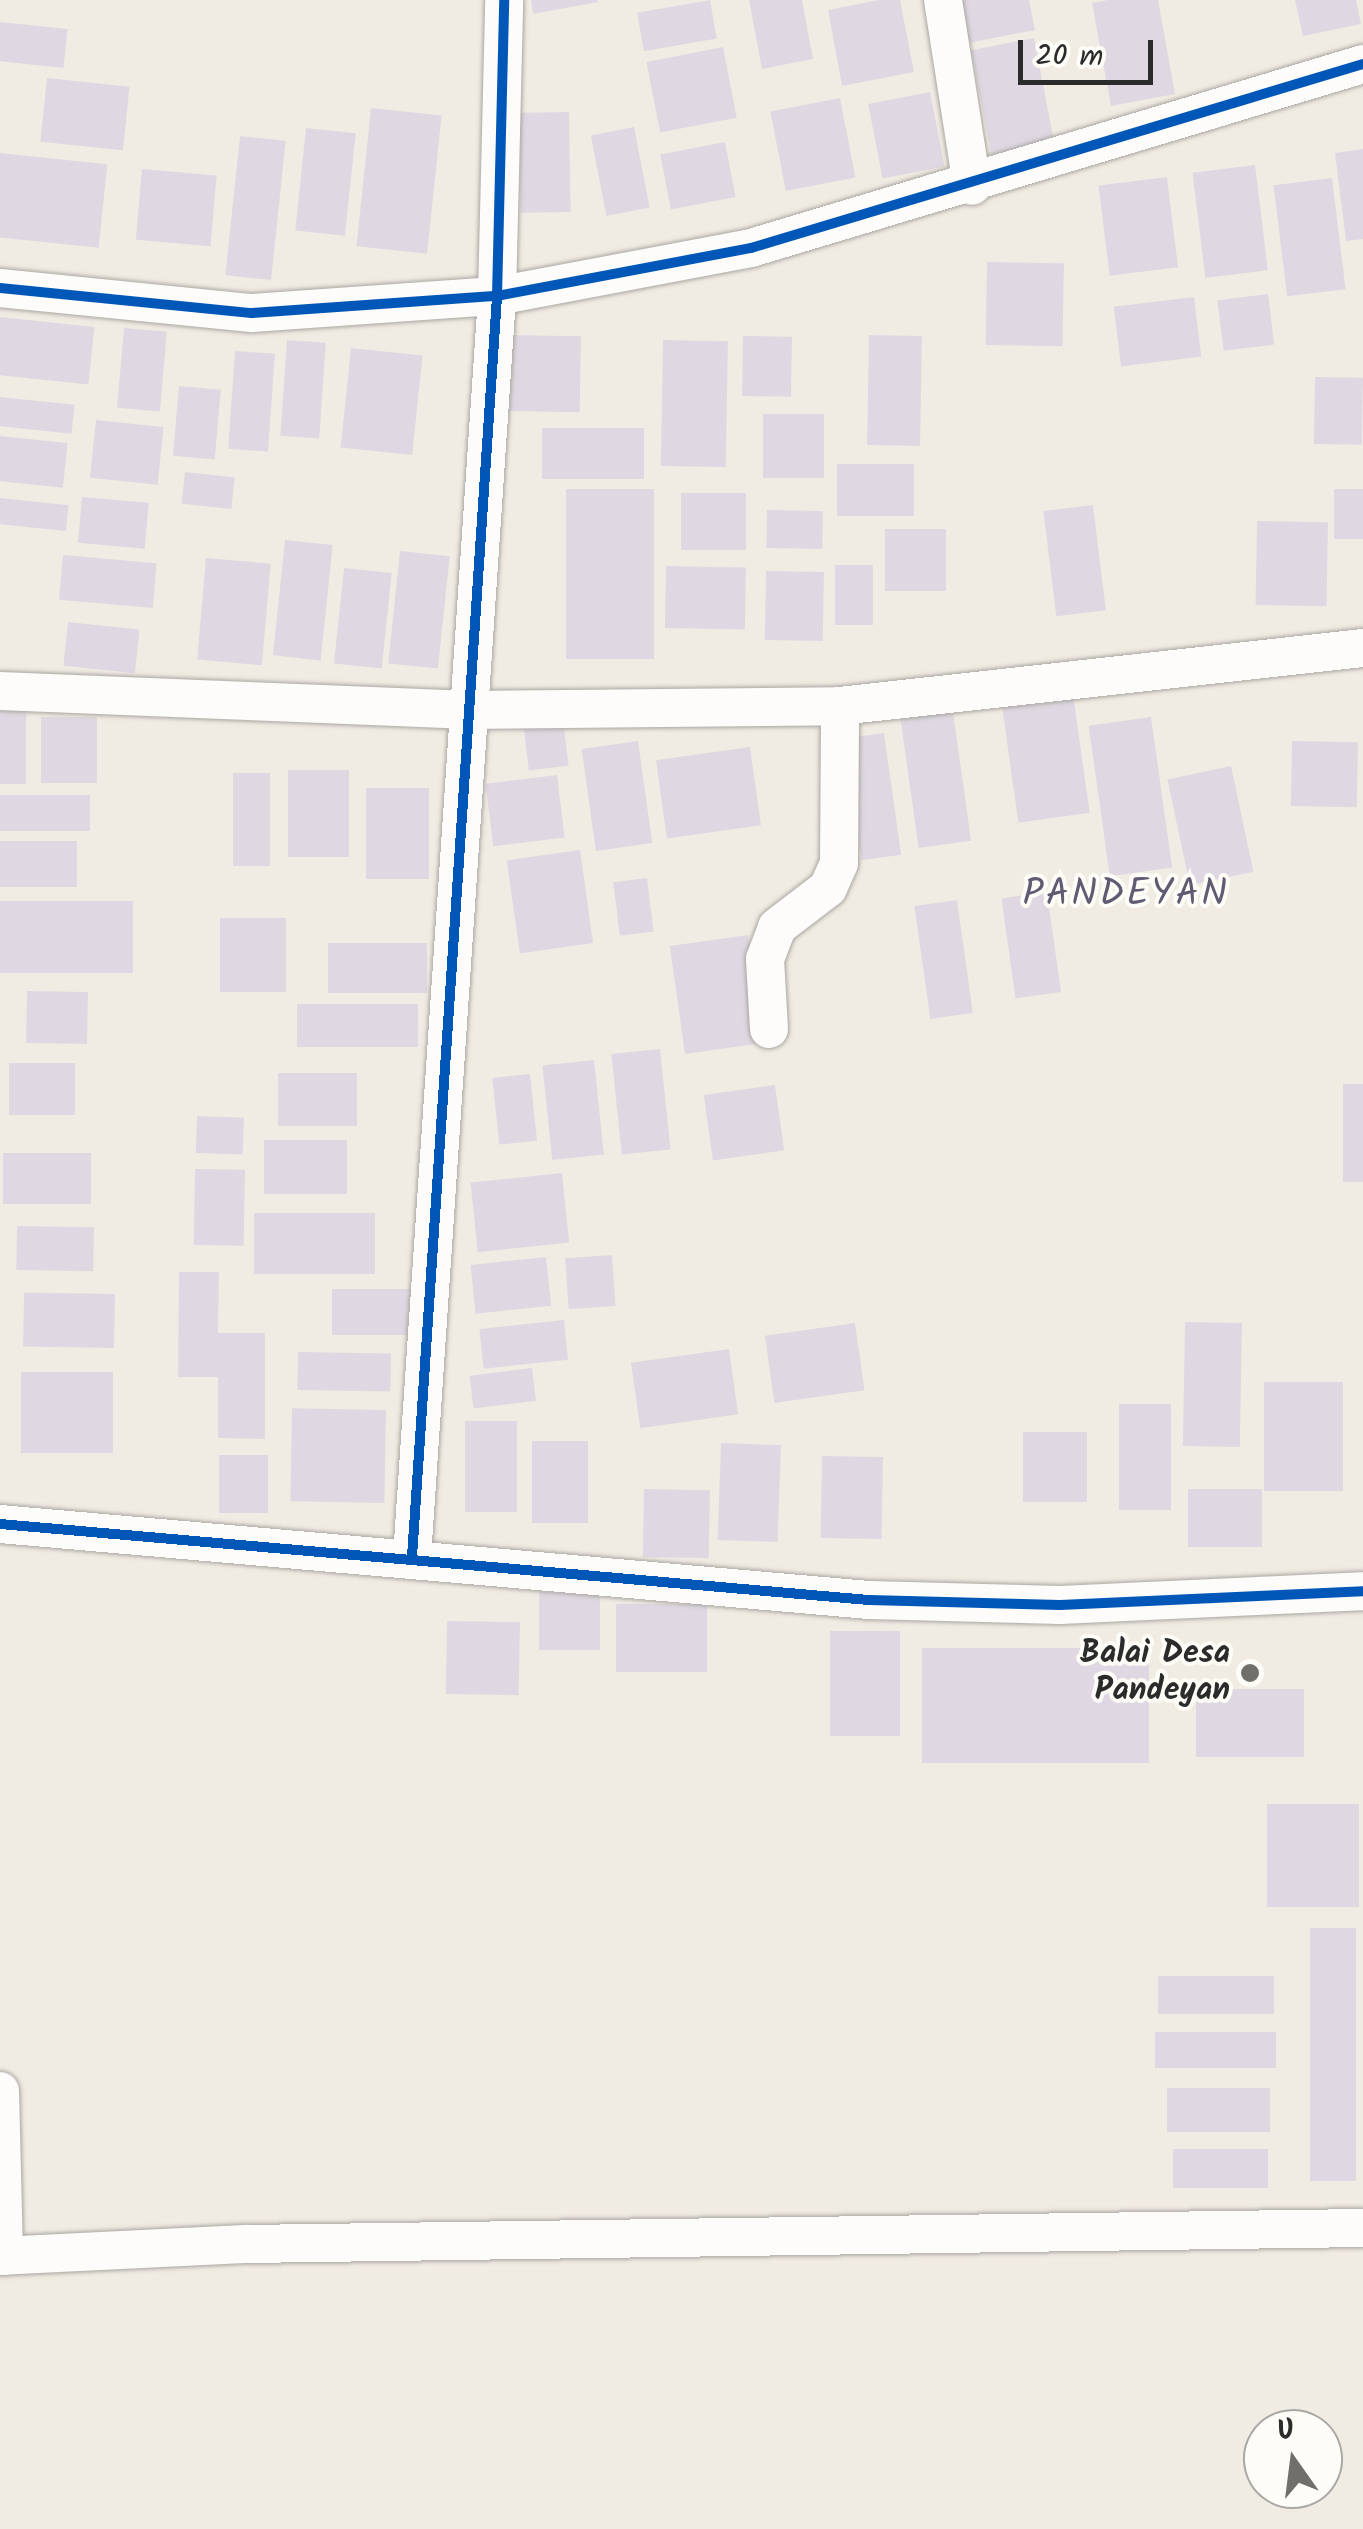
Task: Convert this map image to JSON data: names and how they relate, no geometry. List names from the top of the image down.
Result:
{
  "districts": ["PANDEYAN"],
  "places": ["Balai Desa Pandeyan"],
  "scale_bar": "20 m",
  "north": "top"
}
